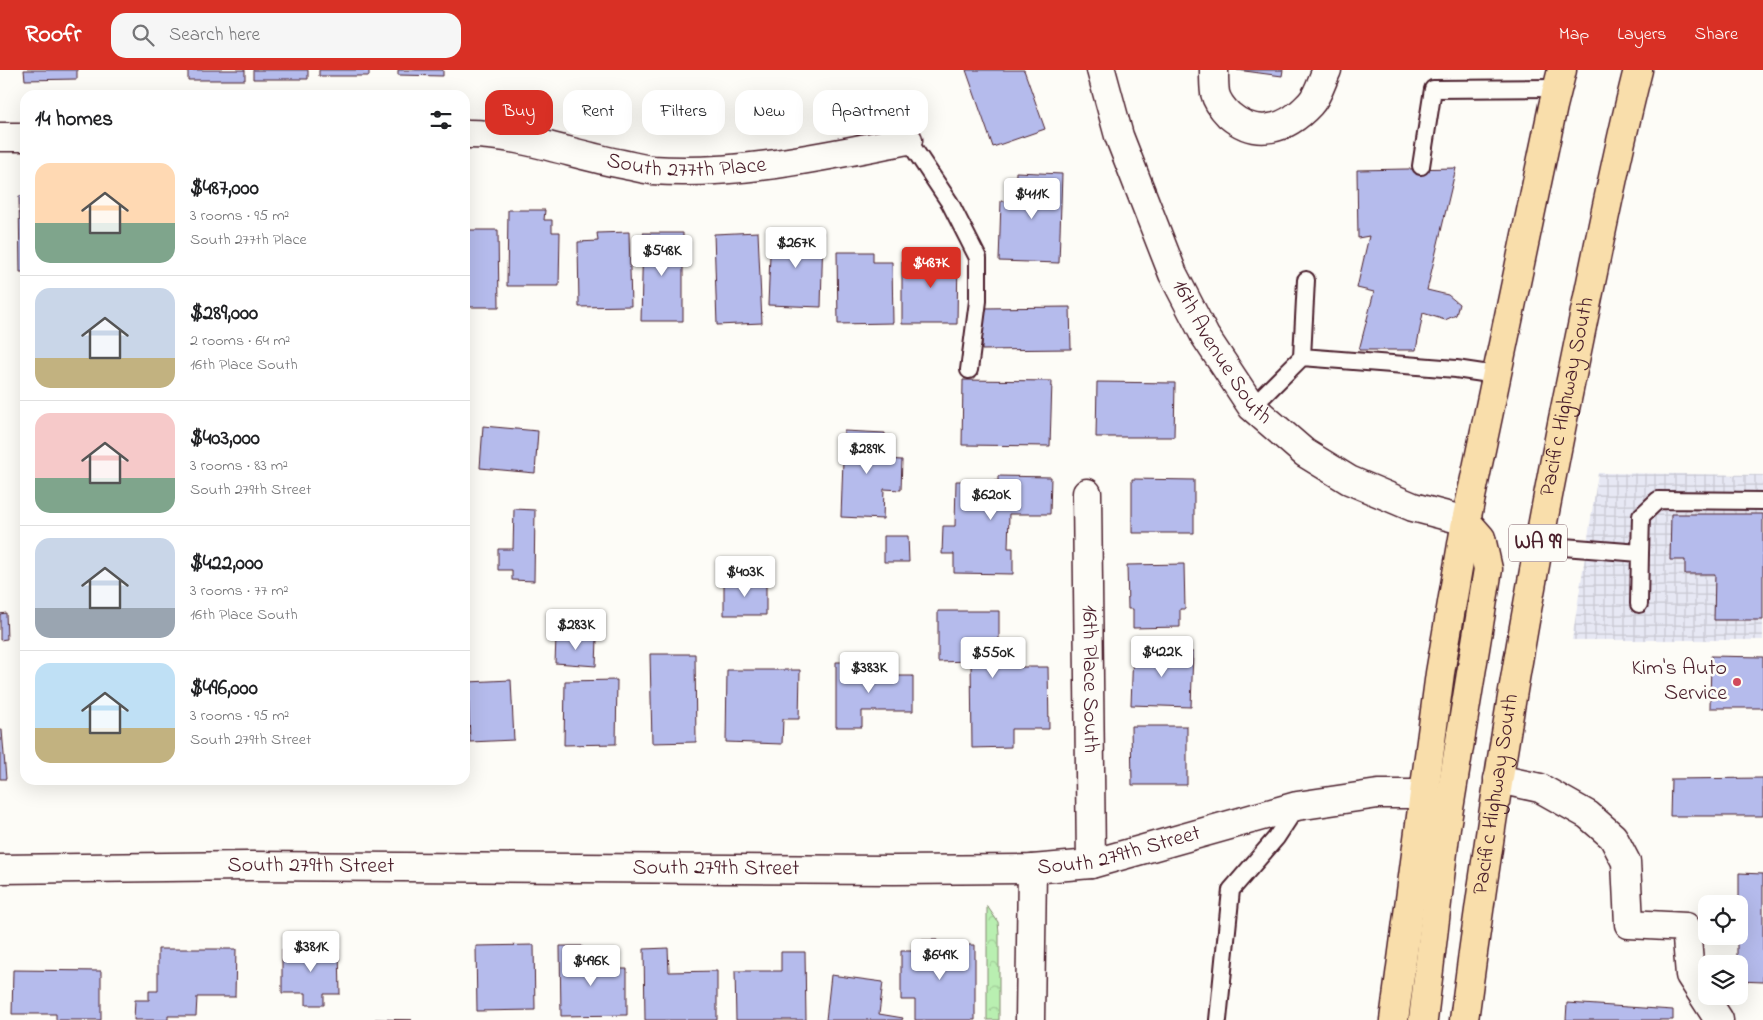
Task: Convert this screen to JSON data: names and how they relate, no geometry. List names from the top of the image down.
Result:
{
  "streets": {
    "main road": ["Pacific Highway South", "WA 99"],
    "street": [
      "South 277th Place",
      "16th Avenue South",
      "16th Place South",
      "South 279th Street"
    ]
  },
  "crossings": [
    ["16th Place South", "South 279th Street"]
  ],
  "places": ["Kim's Auto Service"],
  "page": {
    "header": "Roofr",
    "search": "Search here",
    "nav": ["Map", "Layers", "Share"],
    "chip": [
      "Buy",
      "Rent",
      "Filters",
      "New",
      "Apartment"
    ],
    "heading": "14 homes",
    "list": [
      {
        "name": "$487,000",
        "note": "3 rooms · 95 m² · South 277th Place"
      },
      {
        "name": "$289,000",
        "note": "2 rooms · 64 m² · 16th Place South"
      },
      {
        "name": "$403,000",
        "note": "3 rooms · 83 m² · South 279th Street"
      },
      {
        "name": "$422,000",
        "note": "3 rooms · 77 m² · 16th Place South"
      },
      {
        "name": "$496,000",
        "note": "3 rooms · 95 m² · South 279th Street"
      }
    ],
    "price": [
      "$411K",
      "$267K",
      "$548K",
      "$487K",
      "$289K",
      "$620K",
      "$403K",
      "$283K",
      "$422K",
      "$550K",
      "$383K",
      "$381K",
      "$649K",
      "$496K"
    ]
  }
}
